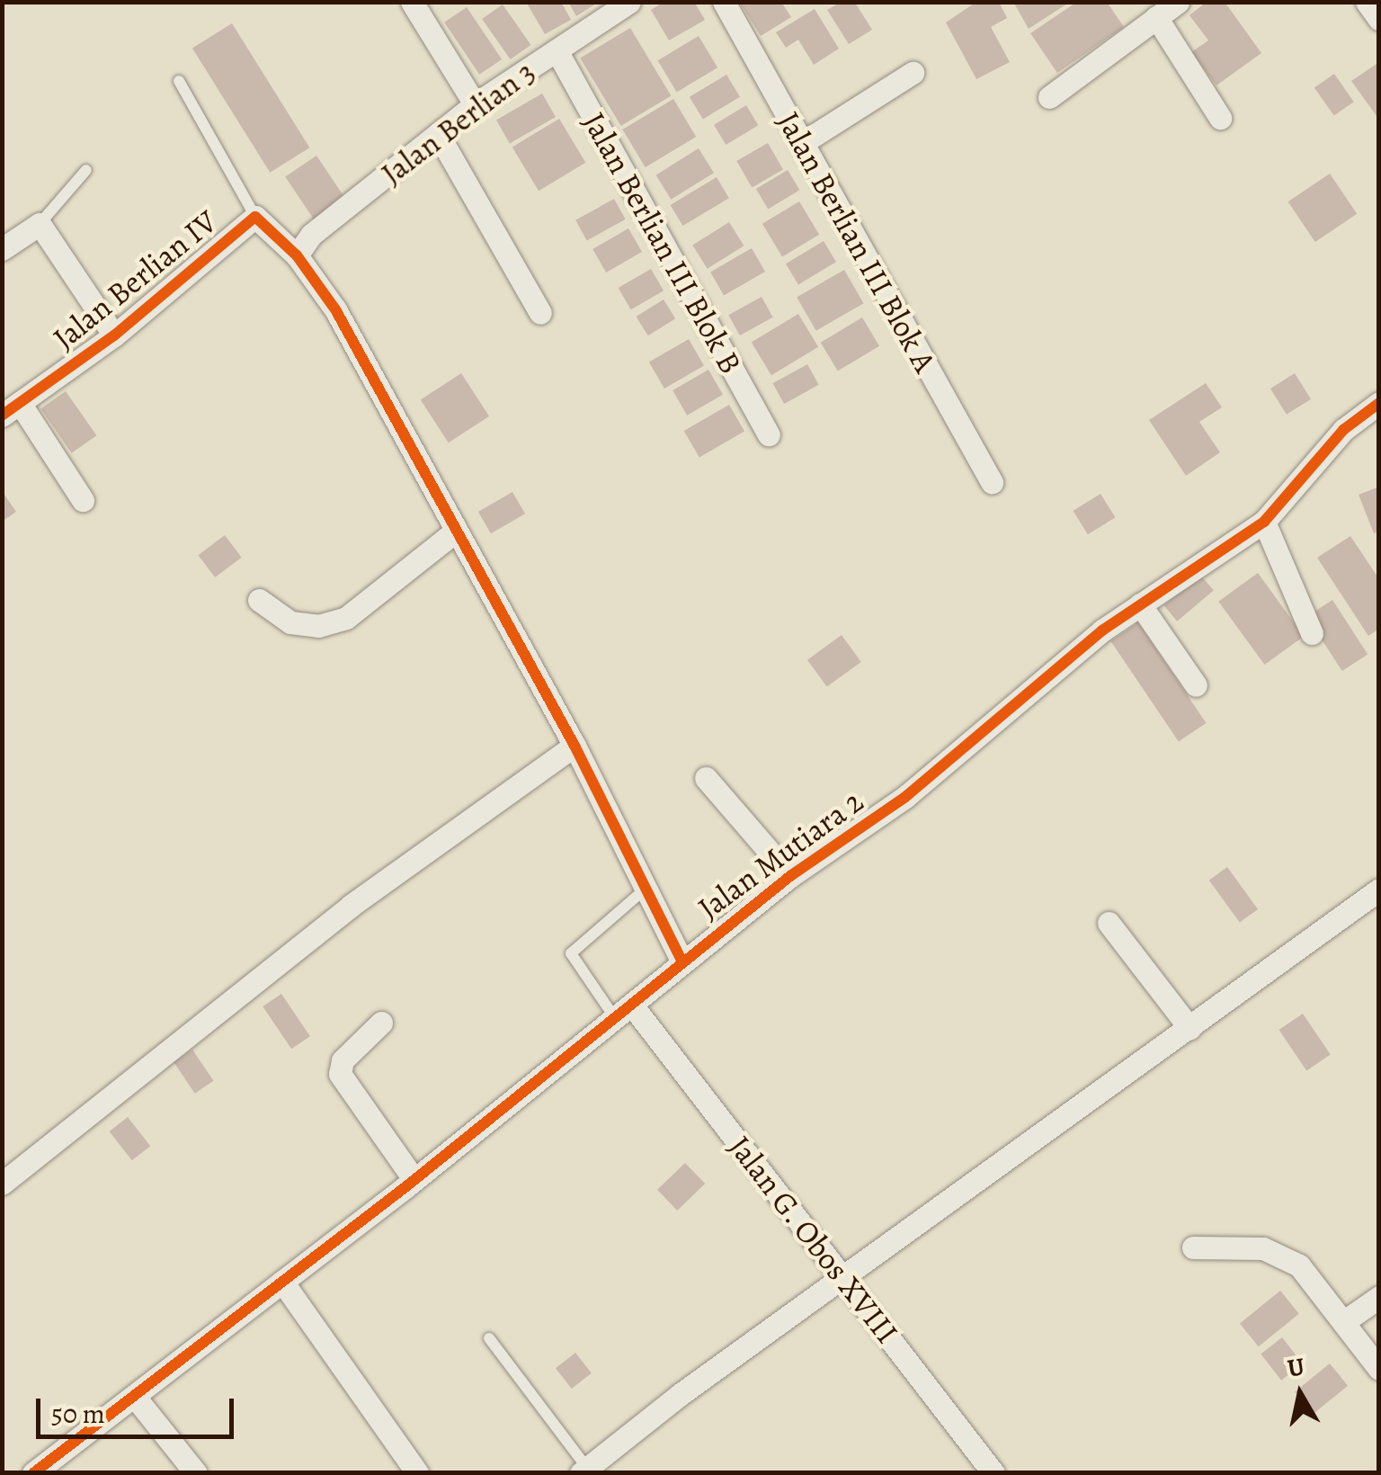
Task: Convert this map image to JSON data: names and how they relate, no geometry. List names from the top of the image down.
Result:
{
  "streets": {
    "street": [
      "Jalan Berlian 3",
      "Jalan Berlian III Blok A",
      "Jalan Berlian III Blok B",
      "Jalan Berlian IV",
      "Jalan Mutiara 2",
      "Jalan G. Obos XVIII"
    ]
  },
  "crossings": [
    ["Jalan Berlian 3", "Jalan Berlian III Blok B"],
    ["Jalan Berlian 3", "Jalan Berlian IV"],
    ["Jalan Berlian IV", "Jalan Mutiara 2"],
    ["Jalan Mutiara 2", "Jalan G. Obos XVIII"]
  ],
  "scale_bar": "50 m",
  "north": "top"
}
